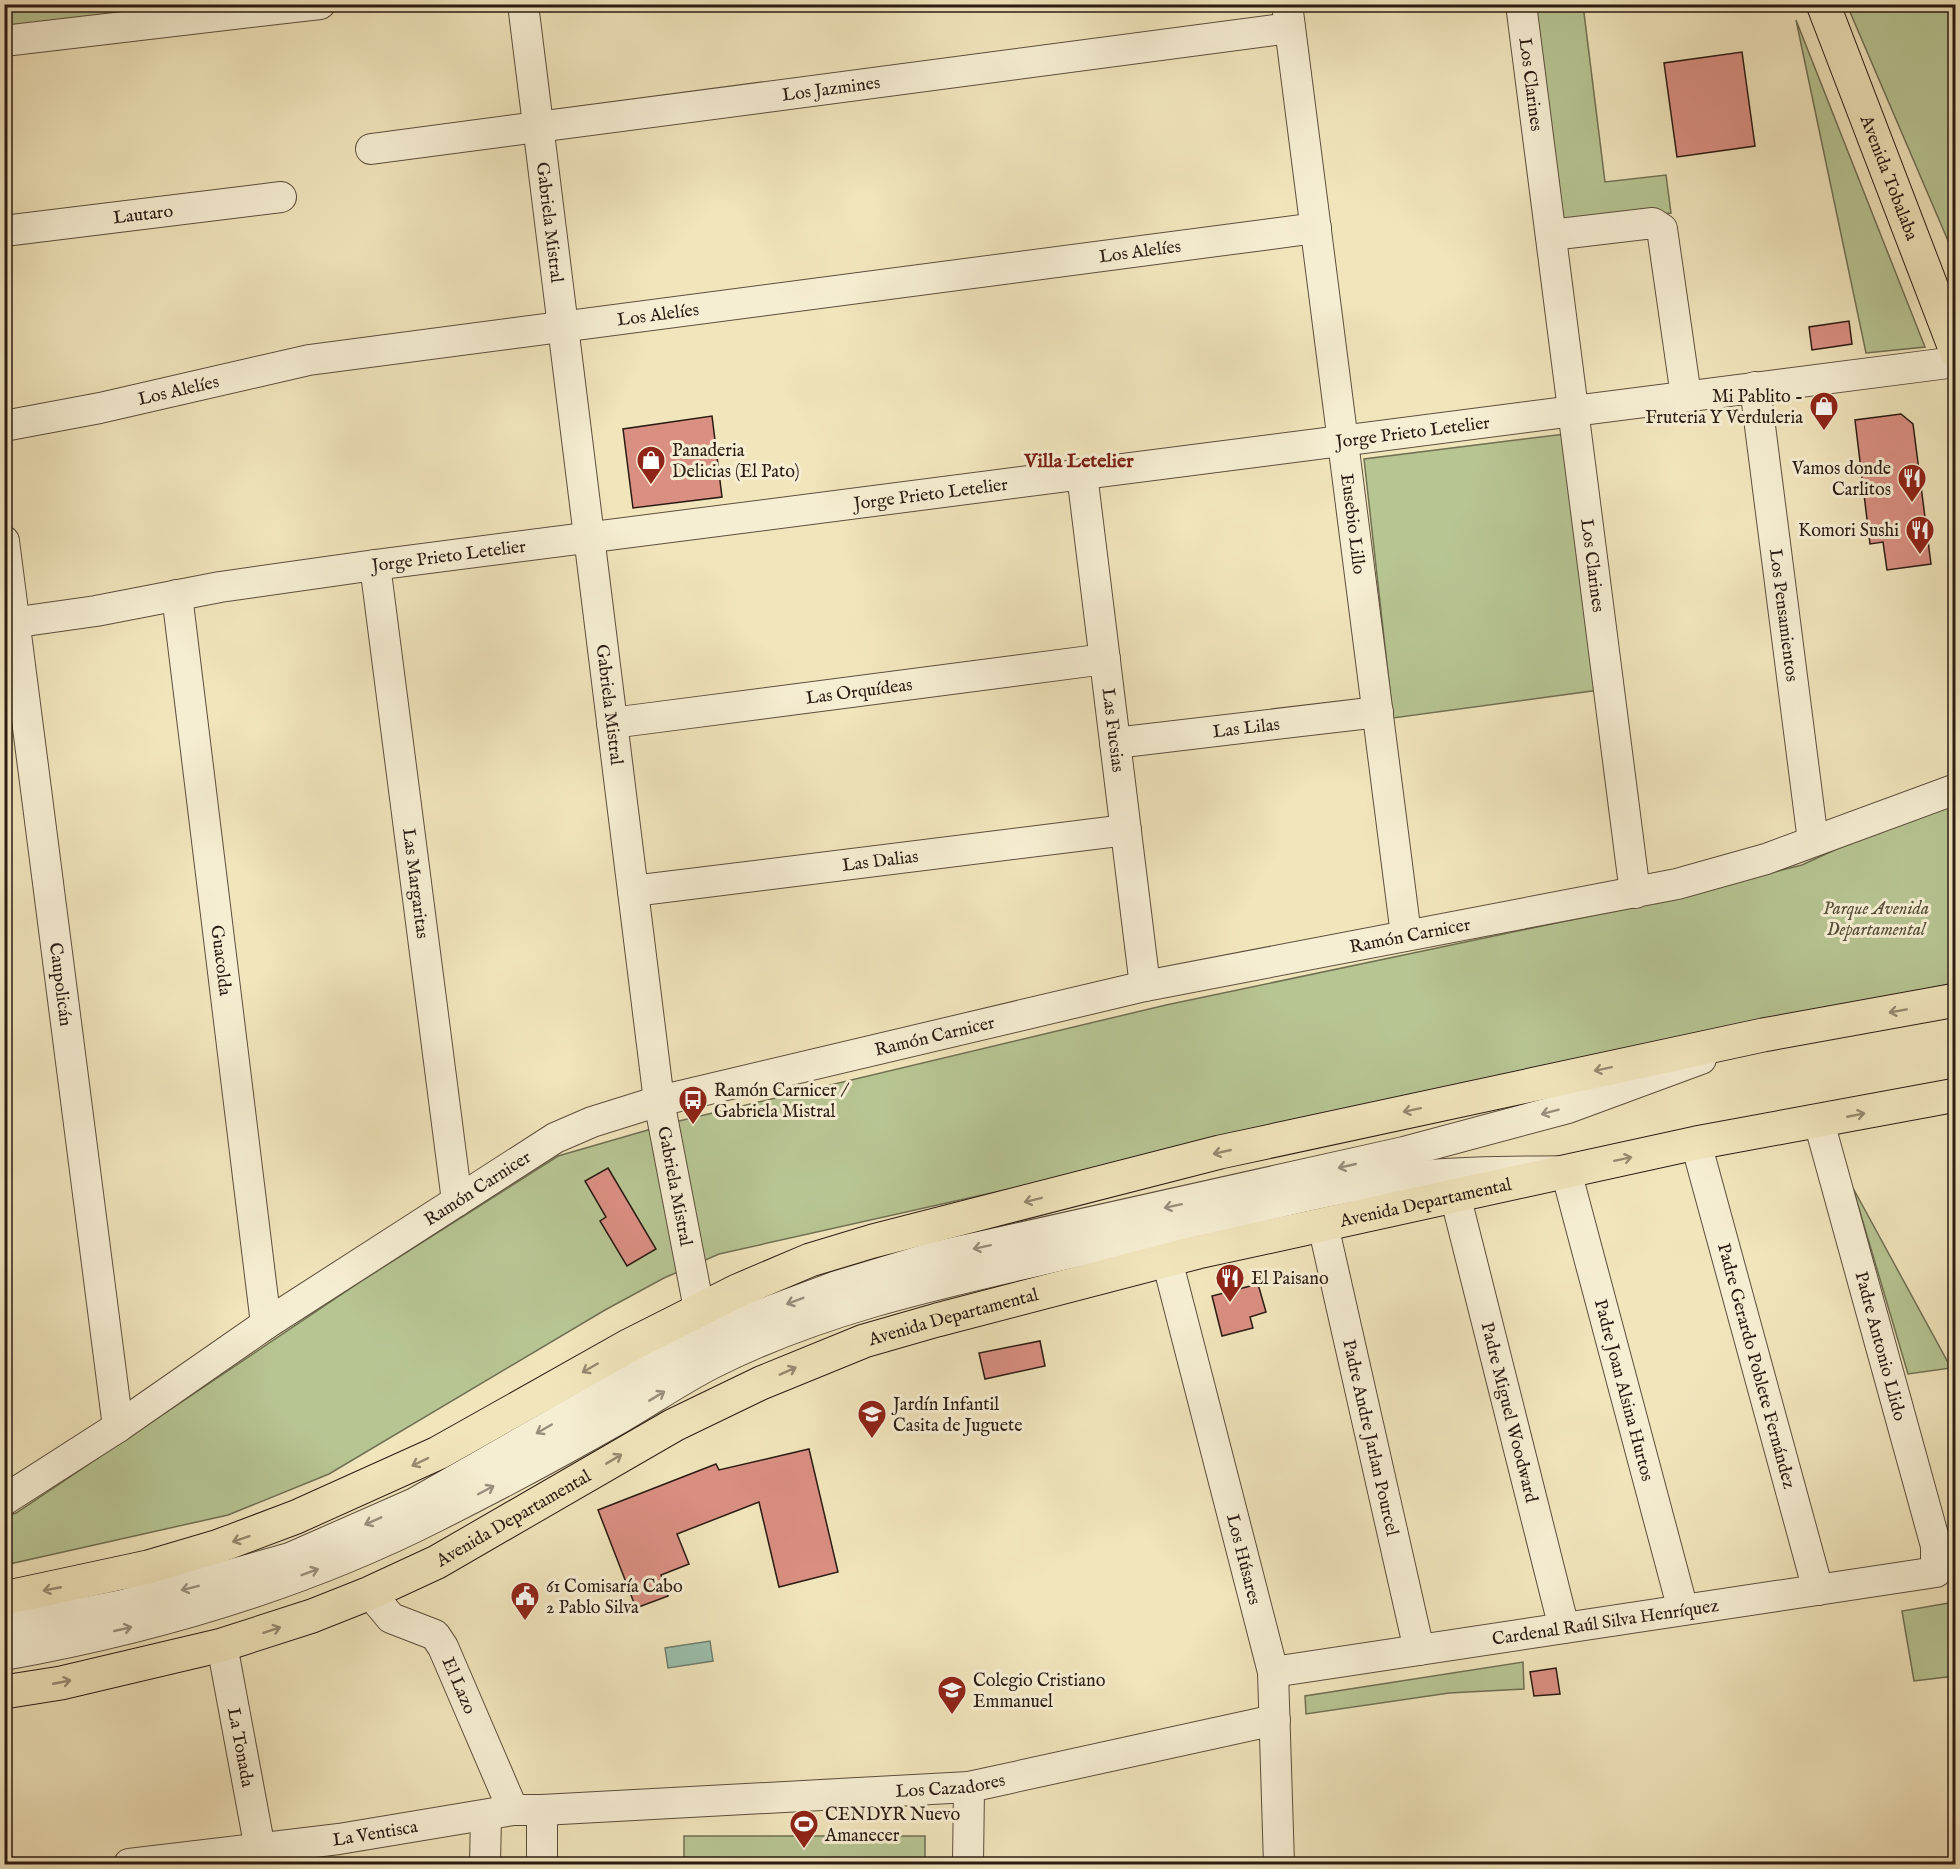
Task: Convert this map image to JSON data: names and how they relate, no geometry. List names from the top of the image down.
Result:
{
  "streets": {
    "main road": ["Avenida Tobalaba", "Avenida Departamental"],
    "street": [
      "Los Clarines",
      "Los Jazmines",
      "Lautaro",
      "Gabriela Mistral",
      "Los Alelíes",
      "Jorge Prieto Letelier",
      "Eusebio Lillo",
      "Los Pensamientos",
      "Las Orquídeas",
      "Las Lilas",
      "Las Fucsias",
      "Las Dalias",
      "Las Margaritas",
      "Ramón Carnicer",
      "Guacolda",
      "Caupolicán",
      "Padre Antonio Llido",
      "Padre Gerardo Poblete Fernández",
      "Padre Joan Alsina Hurtos",
      "Padre Miguel Woodward",
      "Padre Andre Jarlan Pourcel",
      "Los Húsares",
      "Cardenal Raúl Silva Henríquez",
      "El Lazo",
      "La Tonada",
      "Los Cazadores",
      "La Ventisca"
    ]
  },
  "crossings": [
    ["Los Clarines", "Jorge Prieto Letelier"],
    ["Los Clarines", "Ramón Carnicer"],
    ["Los Jazmines", "Gabriela Mistral"],
    ["Los Jazmines", "Eusebio Lillo"],
    ["Gabriela Mistral", "Los Alelíes"],
    ["Gabriela Mistral", "Jorge Prieto Letelier"],
    ["Gabriela Mistral", "Las Orquídeas"],
    ["Gabriela Mistral", "Las Dalias"],
    ["Gabriela Mistral", "Ramón Carnicer"],
    ["Gabriela Mistral", "Avenida Departamental"],
    ["Los Alelíes", "Eusebio Lillo"],
    ["Jorge Prieto Letelier", "Eusebio Lillo"],
    ["Jorge Prieto Letelier", "Los Pensamientos"],
    ["Jorge Prieto Letelier", "Las Fucsias"],
    ["Jorge Prieto Letelier", "Las Margaritas"],
    ["Jorge Prieto Letelier", "Guacolda"],
    ["Jorge Prieto Letelier", "Caupolicán"],
    ["Eusebio Lillo", "Las Lilas"],
    ["Eusebio Lillo", "Ramón Carnicer"],
    ["Los Pensamientos", "Ramón Carnicer"],
    ["Las Orquídeas", "Las Fucsias"],
    ["Las Lilas", "Las Fucsias"],
    ["Las Fucsias", "Las Dalias"],
    ["Las Fucsias", "Ramón Carnicer"],
    ["Las Margaritas", "Ramón Carnicer"],
    ["Ramón Carnicer", "Guacolda"],
    ["Ramón Carnicer", "Caupolicán"],
    ["Avenida Departamental", "Padre Antonio Llido"],
    ["Avenida Departamental", "Padre Gerardo Poblete Fernández"],
    ["Avenida Departamental", "Padre Joan Alsina Hurtos"],
    ["Avenida Departamental", "Padre Miguel Woodward"],
    ["Avenida Departamental", "Padre Andre Jarlan Pourcel"],
    ["Avenida Departamental", "Los Húsares"],
    ["Avenida Departamental", "El Lazo"],
    ["Avenida Departamental", "La Tonada"],
    ["Padre Antonio Llido", "Cardenal Raúl Silva Henríquez"],
    ["Padre Gerardo Poblete Fernández", "Cardenal Raúl Silva Henríquez"],
    ["Padre Joan Alsina Hurtos", "Cardenal Raúl Silva Henríquez"],
    ["Padre Miguel Woodward", "Cardenal Raúl Silva Henríquez"],
    ["Padre Andre Jarlan Pourcel", "Cardenal Raúl Silva Henríquez"],
    ["Los Húsares", "Cardenal Raúl Silva Henríquez"],
    ["Los Húsares", "Los Cazadores"],
    ["El Lazo", "Los Cazadores"],
    ["El Lazo", "La Ventisca"],
    ["La Tonada", "La Ventisca"],
    ["Los Cazadores", "La Ventisca"]
  ],
  "districts": ["Villa Letelier"],
  "parks": ["Parque Avenida Departamental"],
  "places": {
    "shop": ["Mi Pablito - Fruteria Y Verduleria", "Panaderia Delicias (El Pato)"],
    "restaurant": ["Vamos donde Carlitos", "Komori Sushi", "El Paisano"],
    "bus stop": ["Ramón Carnicer / Gabriela Mistral"],
    "school or university": ["Jardín Infantil Casita de Juguete", "Colegio Cristiano Emmanuel"],
    "public building": ["61 Comisaría Cabo 2 Pablo Silva"],
    "sports": ["CENDYR Nuevo Amanecer"]
  }
}
